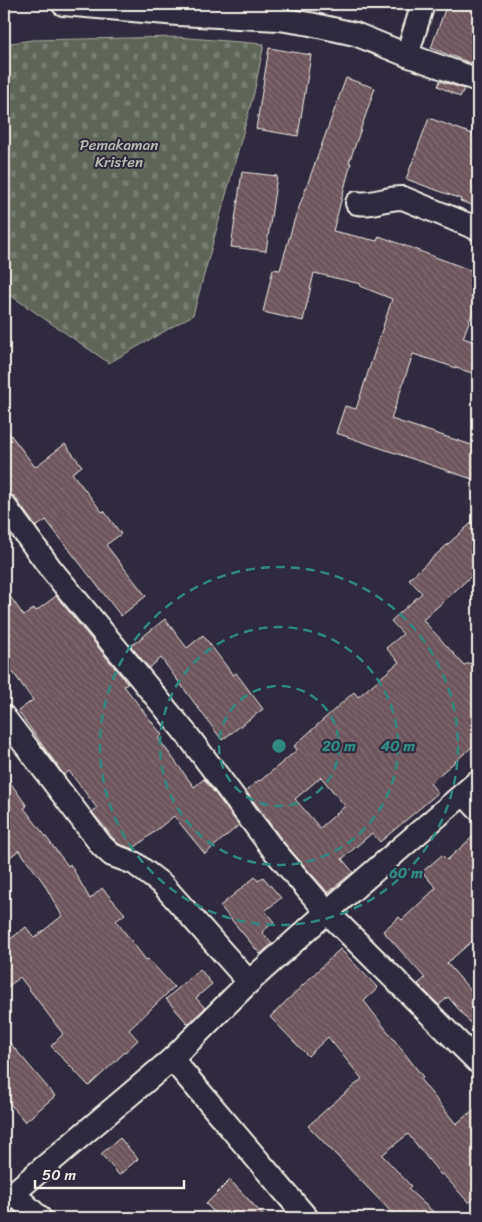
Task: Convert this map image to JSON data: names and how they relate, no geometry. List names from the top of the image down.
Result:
{
  "parks": ["Pemakaman Kristen"],
  "scale_bar": "50 m",
  "rings": ["20 m", "40 m", "60 m"]
}
